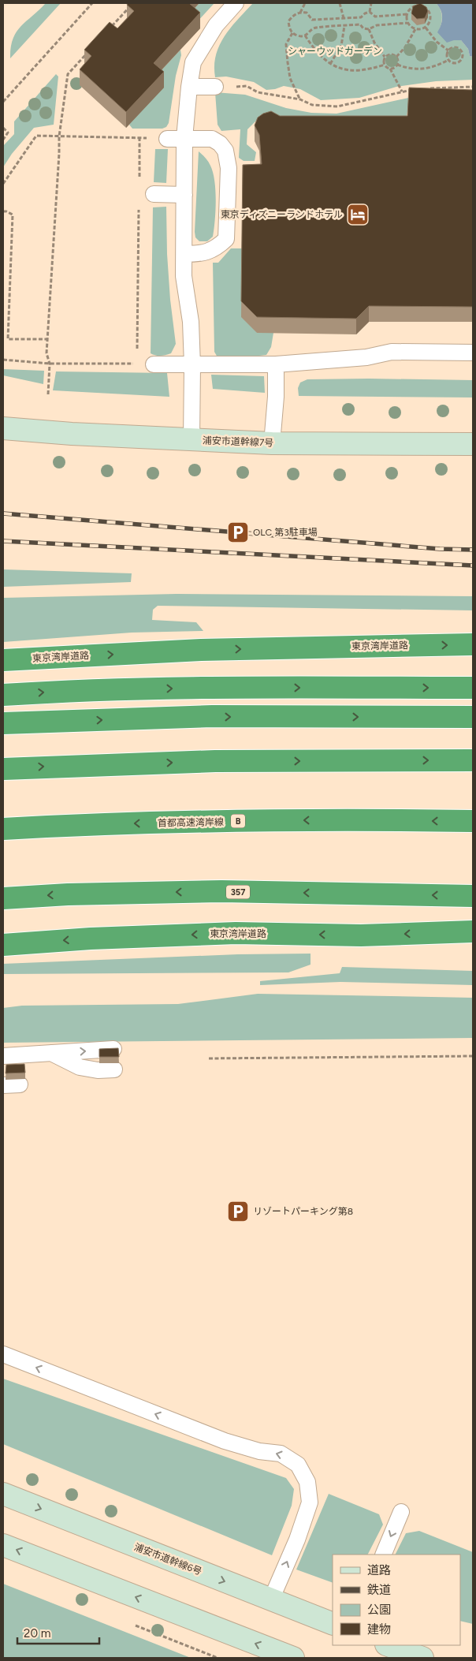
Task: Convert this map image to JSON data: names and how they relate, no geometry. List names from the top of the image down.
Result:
{
  "streets": {
    "highway": [
      "東京湾岸道路",
      "B",
      "首都高速湾岸線",
      "357"
    ],
    "street": ["浦安市道幹線7号", "浦安市道幹線6号"]
  },
  "parks": ["シャーウッドガーデン"],
  "places": {
    "hotel": ["東京ディズニーランドホテル"],
    "parking": ["OLC 第3駐車場", "リゾートパーキング第8"]
  },
  "legend": [
    "道路",
    "鉄道",
    "公園",
    "建物"
  ],
  "scale_bar": "20 m"
}
